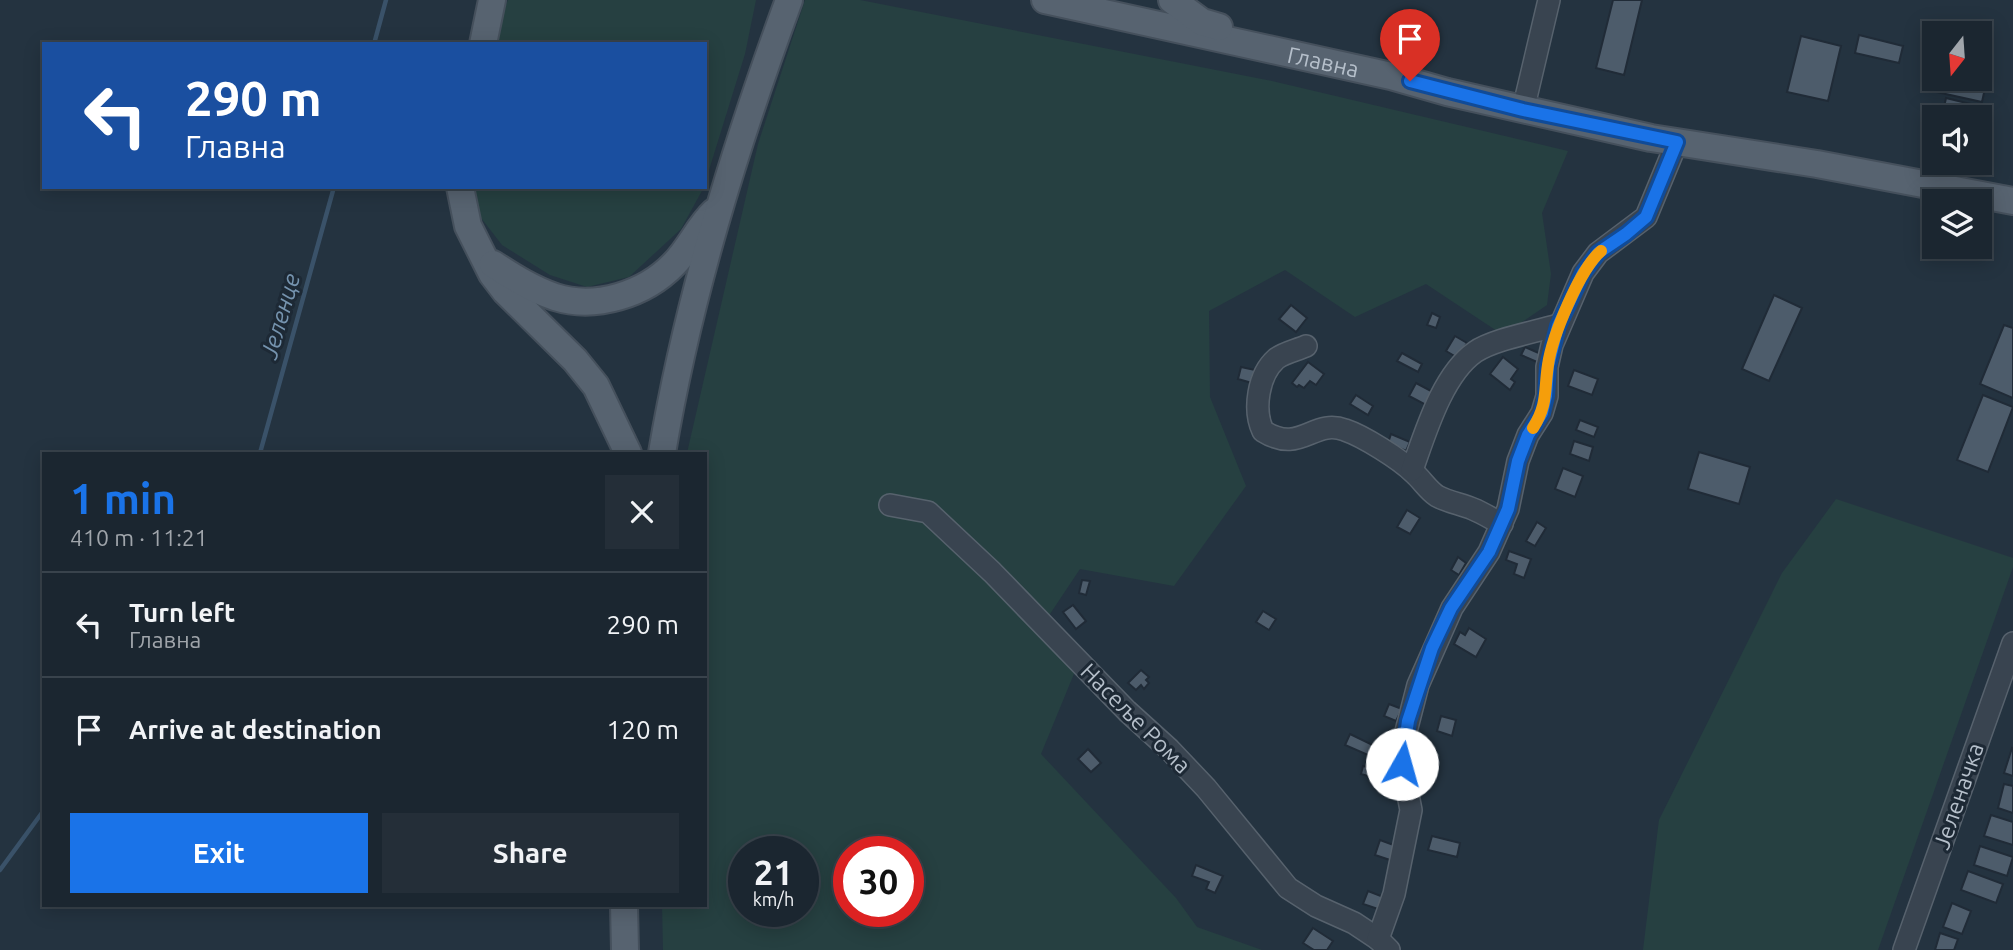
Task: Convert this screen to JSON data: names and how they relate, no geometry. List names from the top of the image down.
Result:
{
  "streets": {
    "main road": ["Главна"],
    "street": ["Насеље Рома", "Јеленачка"]
  },
  "crossings": [
    ["Главна", "Насеље Рома"]
  ],
  "water": ["Јеленце"],
  "north": "bottom",
  "page": {
    "turn": ["290 m", "Главна"],
    "heading": ["1 min", "410 m · 11:21"],
    "list": [
      {
        "name": "Turn left",
        "note": "Главна",
        "value": "290 m"
      },
      {
        "name": "Arrive at destination",
        "value": "120 m"
      }
    ],
    "buttons": ["Exit", "Share"],
    "speed": "21 km/h",
    "limit": "30"
  }
}
